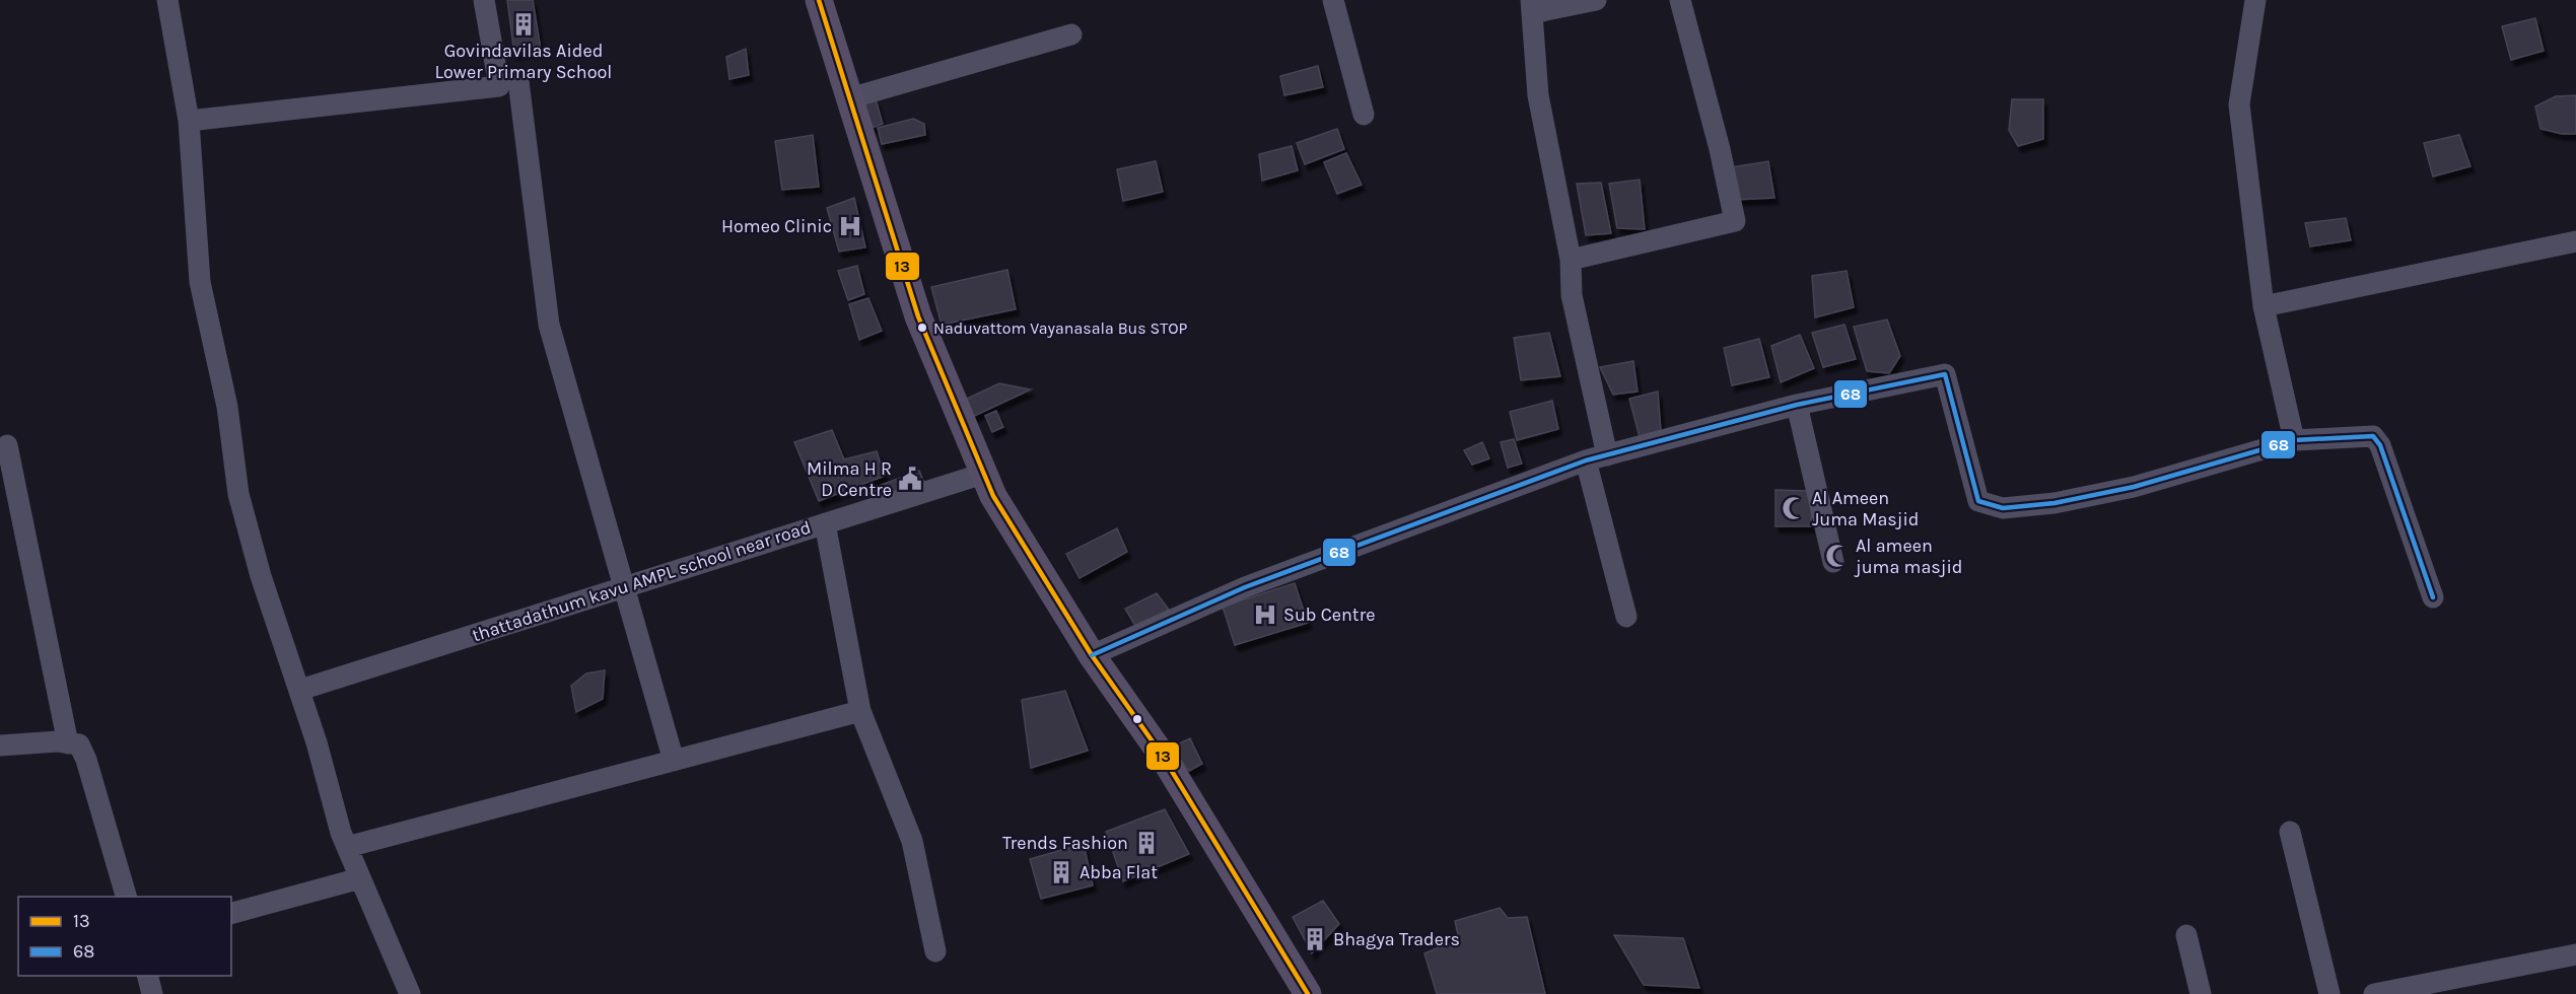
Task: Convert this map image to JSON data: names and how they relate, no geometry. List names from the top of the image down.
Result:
{
  "streets": {
    "street": ["thattadathum kavu AMPL school near road"]
  },
  "places": {
    "building": [
      "Govindavilas Aided Lower Primary School",
      "Trends Fashion",
      "Abba Flat",
      "Bhagya Traders"
    ],
    "hospital": ["Homeo Clinic", "Sub Centre"],
    "other": ["Naduvattom Vayanasala Bus STOP"],
    "public building": ["Milma H R D Centre"],
    "mosque": ["Al Ameen Juma Masjid", "Al ameen juma masjid"]
  },
  "lines": ["transit line 13", "transit line 68"],
  "legend": ["13", "68"]
}
